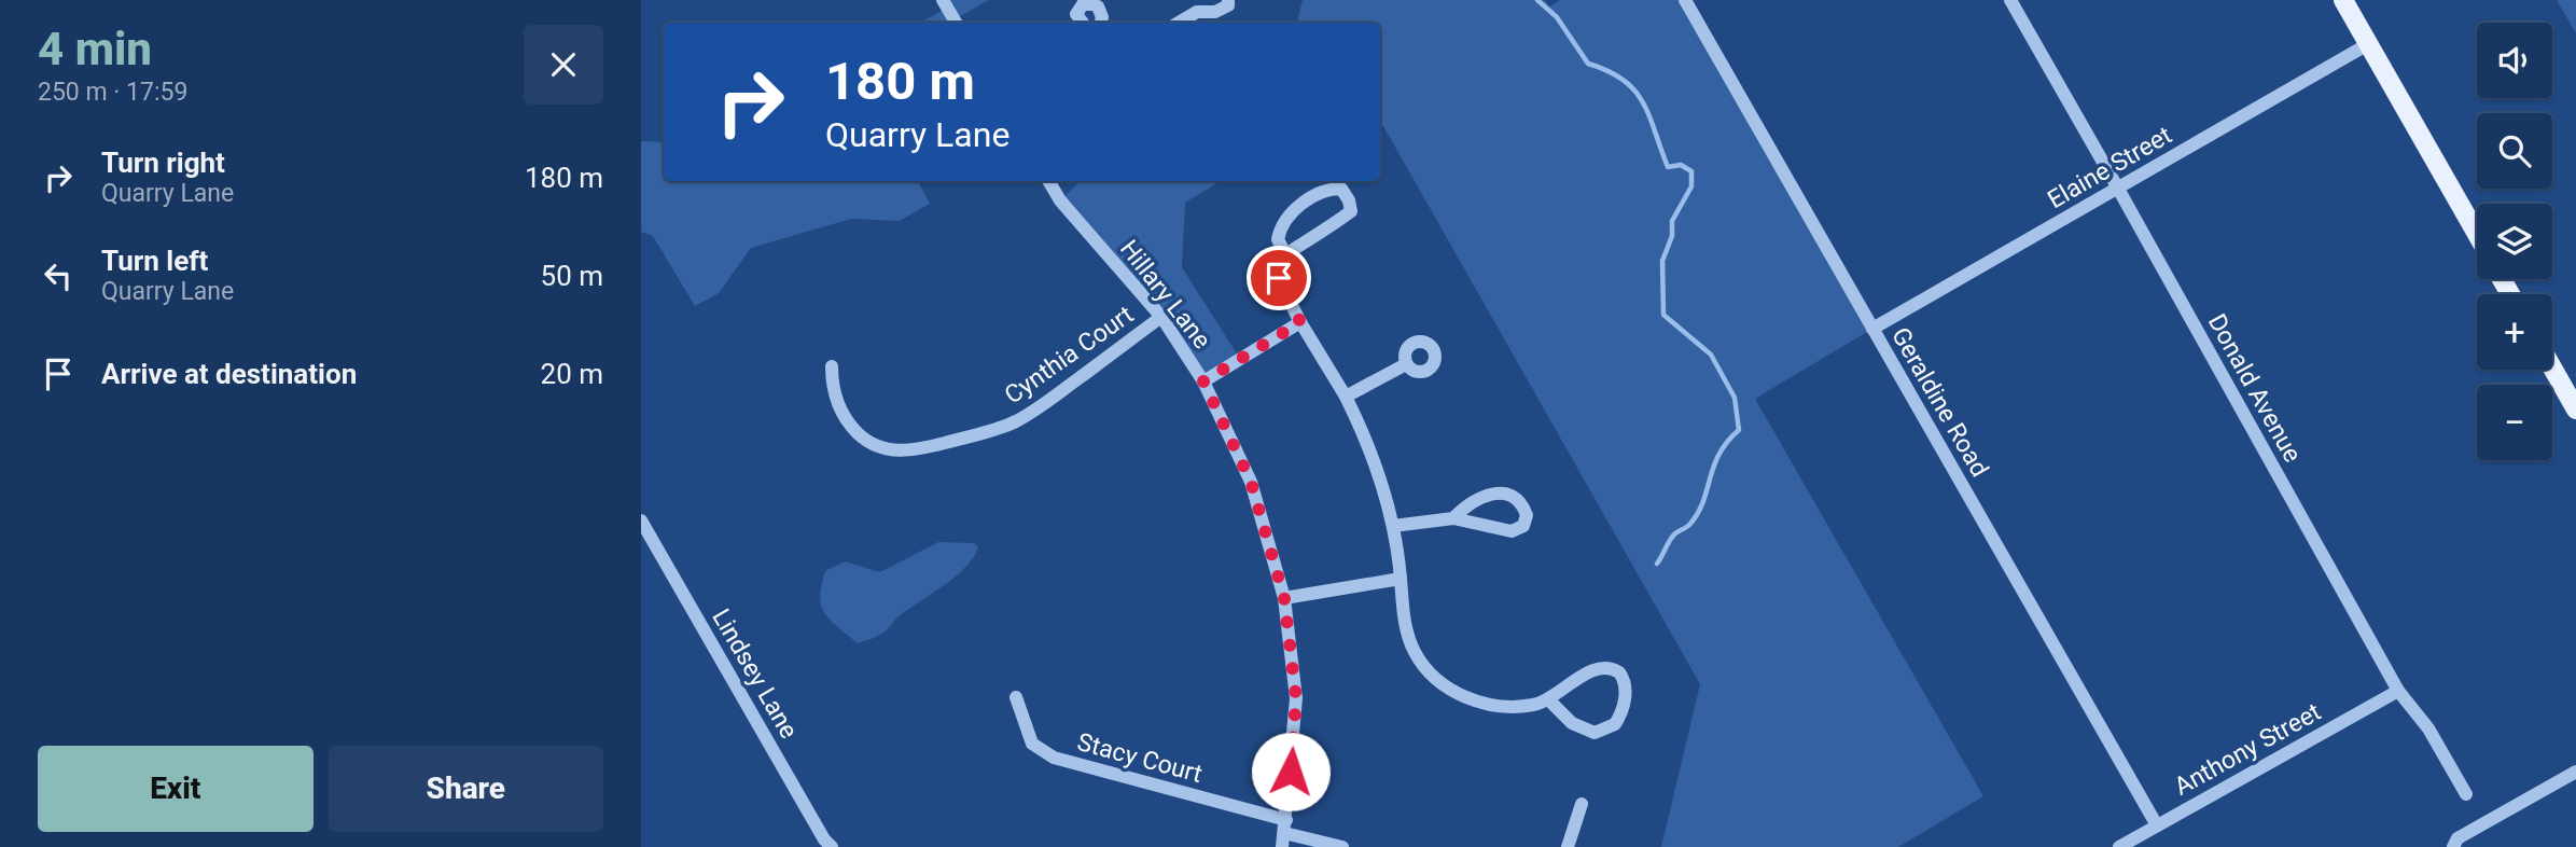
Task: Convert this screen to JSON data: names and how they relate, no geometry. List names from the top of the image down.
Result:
{
  "streets": {
    "street": [
      "Elaine Street",
      "Hillary Lane",
      "Cynthia Court",
      "Donald Avenue",
      "Geraldine Road",
      "Lindsey Lane",
      "Anthony Street",
      "Stacy Court"
    ]
  },
  "crossings": [
    ["Elaine Street", "Donald Avenue"],
    ["Elaine Street", "Geraldine Road"],
    ["Hillary Lane", "Cynthia Court"],
    ["Hillary Lane", "Stacy Court"],
    ["Donald Avenue", "Anthony Street"],
    ["Geraldine Road", "Anthony Street"]
  ],
  "page": {
    "heading": ["4 min", "250 m · 17:59"],
    "map_buttons": ["+", "−"],
    "turn": ["180 m", "Quarry Lane"],
    "list": [
      {
        "name": "Turn right",
        "note": "Quarry Lane",
        "value": "180 m"
      },
      {
        "name": "Turn left",
        "note": "Quarry Lane",
        "value": "50 m"
      },
      {
        "name": "Arrive at destination",
        "value": "20 m"
      }
    ],
    "buttons": ["Exit", "Share"]
  }
}
